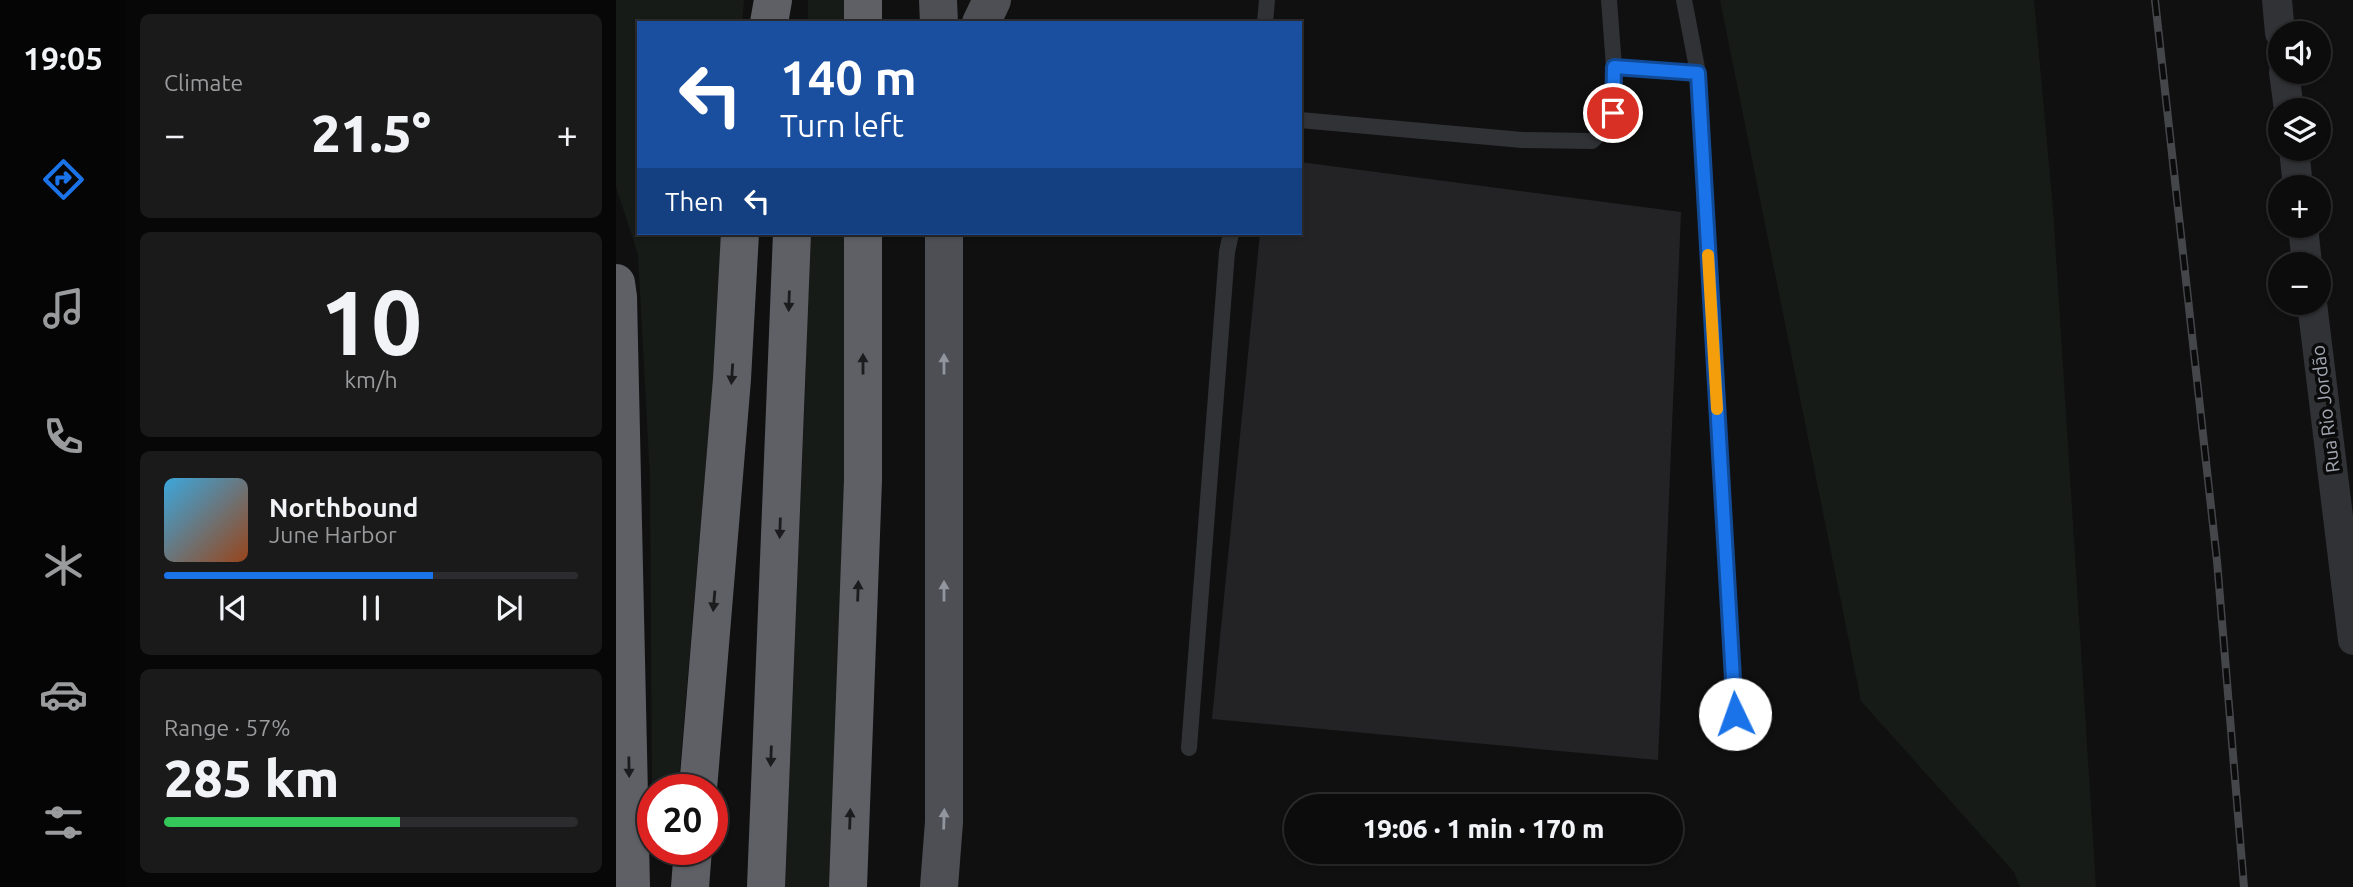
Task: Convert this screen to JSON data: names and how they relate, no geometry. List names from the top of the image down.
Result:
{
  "streets": {
    "street": ["Rua Rio Jordão"]
  },
  "page": {
    "tabs": "19:05",
    "tile": [
      "Climate",
      ["10", "km/h"],
      ["Range · 57%", "285 km"]
    ],
    "map_buttons": ["+", "−"],
    "turn": ["140 m", "Turn left"],
    "heat": ["−", "21.5°", "+"],
    "then": "Then",
    "song": ["Northbound", "June Harbor"],
    "limit": "20",
    "trip": "19:06 · 1 min · 170 m"
  }
}
